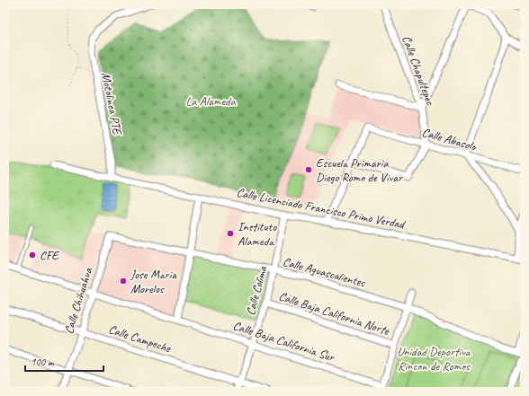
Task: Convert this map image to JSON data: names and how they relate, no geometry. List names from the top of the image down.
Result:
{
  "streets": {
    "street": [
      "Calle Chapultepec",
      "Motolinea PTE",
      "Calle Abasolo",
      "Calle Licenciado Francisco Primo Verdad",
      "Calle Aguascalientes",
      "Calle Colima",
      "Calle Chihuahua",
      "Calle Baja California Norte",
      "Calle Campeche",
      "Calle Baja California Sur"
    ]
  },
  "crossings": [
    ["Calle Chapultepec", "Calle Abasolo"],
    ["Motolinea PTE", "Calle Licenciado Francisco Primo Verdad"],
    ["Calle Licenciado Francisco Primo Verdad", "Calle Colima"],
    ["Calle Aguascalientes", "Calle Colima"],
    ["Calle Aguascalientes", "Calle Chihuahua"],
    ["Calle Colima", "Calle Baja California Norte"],
    ["Calle Colima", "Calle Campeche"],
    ["Calle Colima", "Calle Baja California Sur"],
    ["Calle Chihuahua", "Calle Campeche"],
    ["Calle Chihuahua", "Calle Baja California Sur"]
  ],
  "parks": ["La Alameda", "Unidad Deportiva Rincon de Romos"],
  "places": [
    "Escuela Primaria Diego Romo de Vivar",
    "Instituto Alameda",
    "CFE",
    "Jose Maria Morelos"
  ],
  "scale_bar": "100 m"
}
